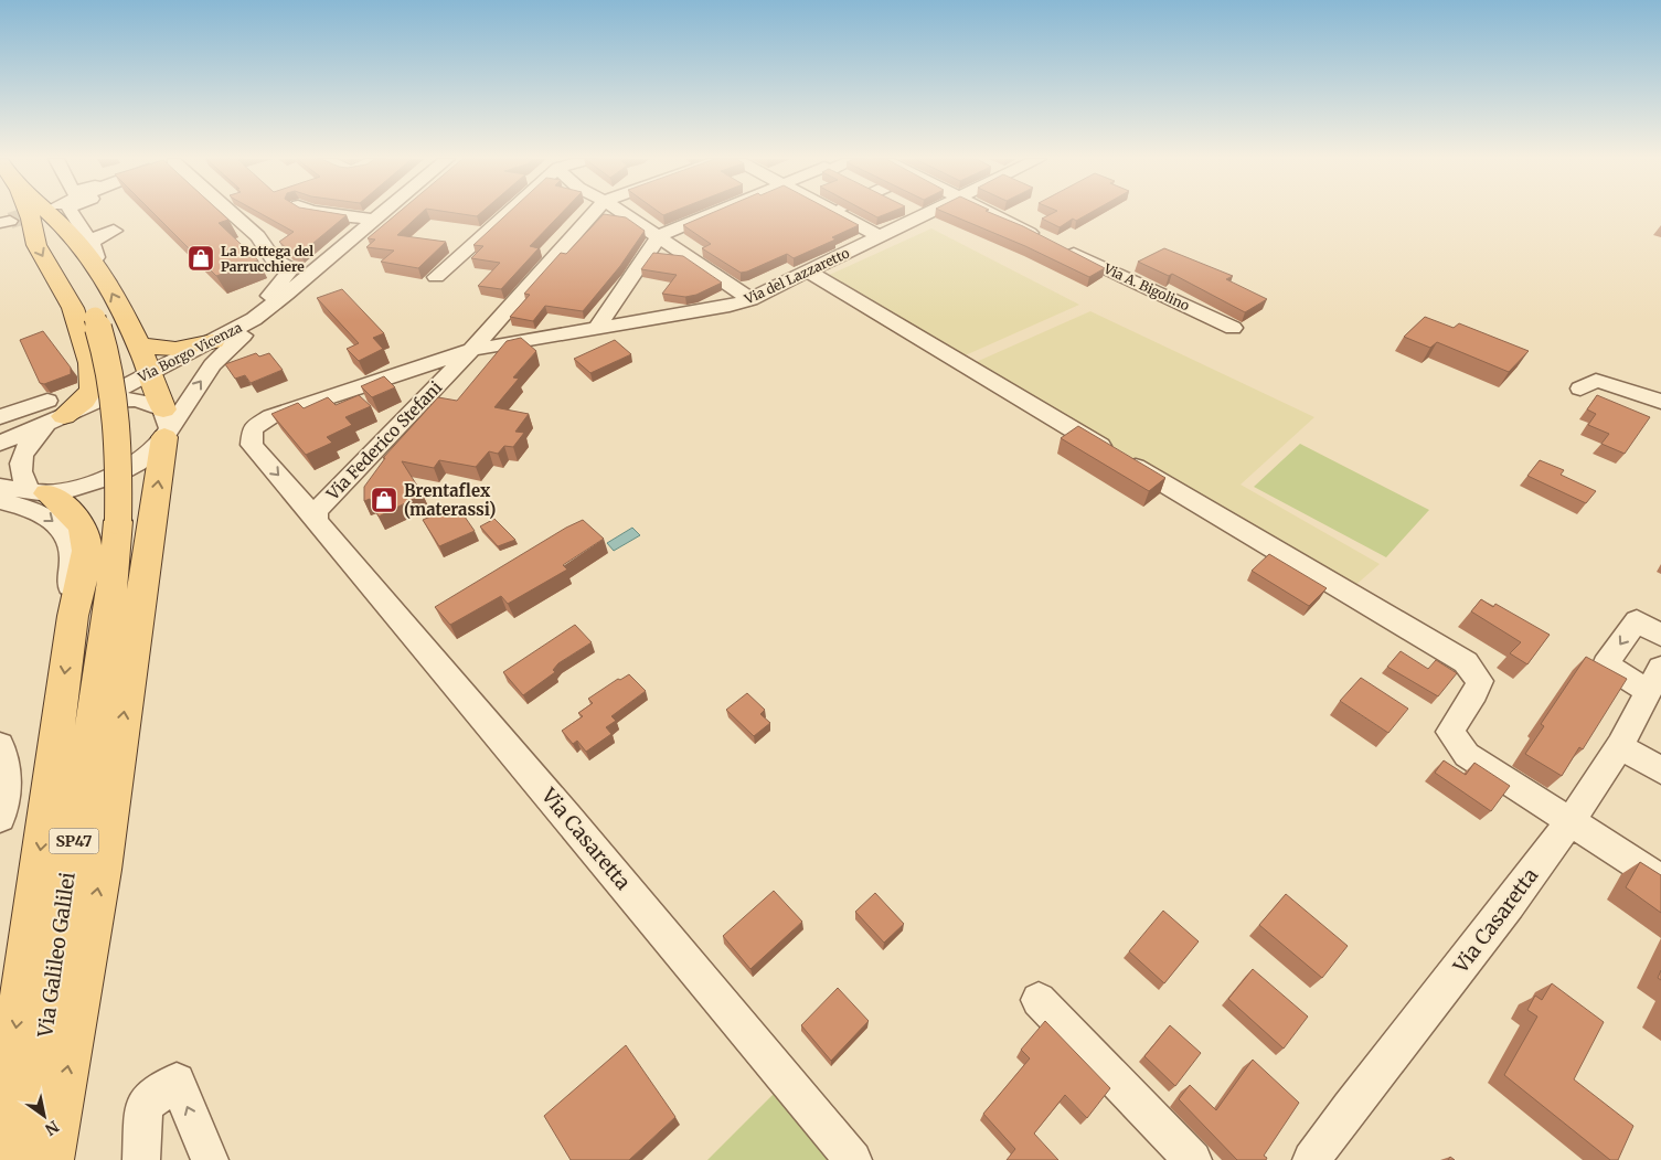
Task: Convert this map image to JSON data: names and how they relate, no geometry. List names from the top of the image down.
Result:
{
  "streets": {
    "main road": ["SP47", "Via Galileo Galilei"],
    "street": [
      "Via del Lazzaretto",
      "Via A. Bigolino",
      "Via Borgo Vicenza",
      "Via Federico Stefani",
      "Via Casaretta"
    ]
  },
  "crossings": [
    ["Via del Lazzaretto", "Via Federico Stefani"],
    ["Via Federico Stefani", "Via Casaretta"]
  ],
  "places": {
    "shop": ["La Bottega del Parrucchiere", "Brentaflex (materassi)"]
  },
  "north": "bottom right"
}
